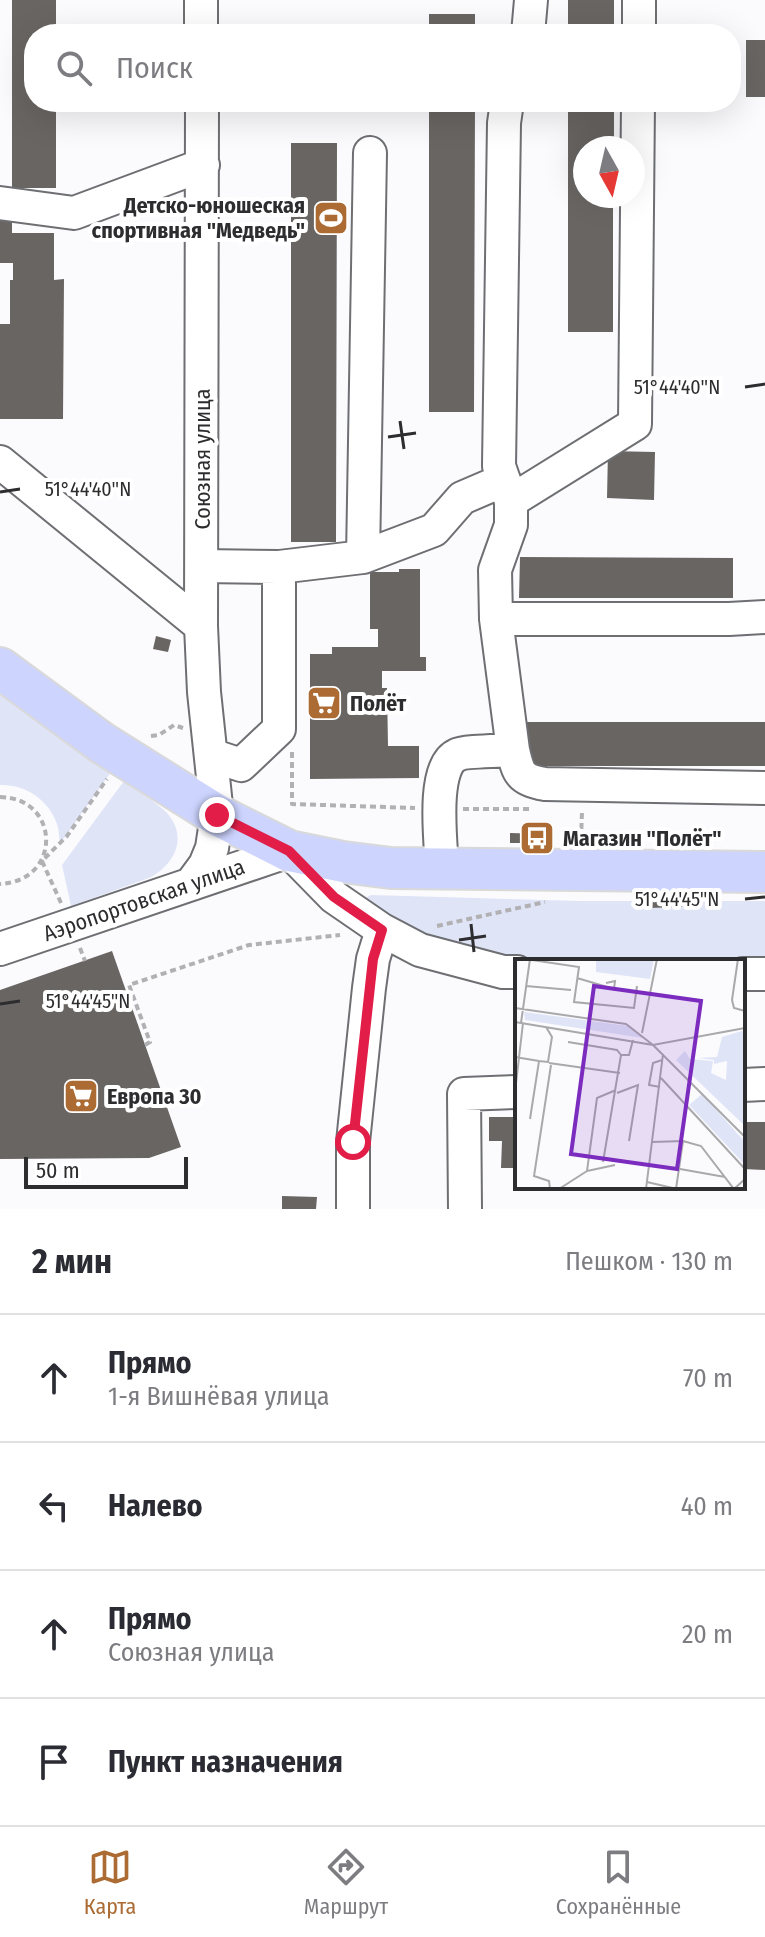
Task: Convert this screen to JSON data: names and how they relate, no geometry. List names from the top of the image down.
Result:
{
  "streets": {
    "street": ["Союзная улица", "Аэропортовская улица"]
  },
  "crossings": [
    ["Союзная улица", "Аэропортовская улица"]
  ],
  "places": {
    "sports": ["Детско-юношеская спортивная \"Медведь\""],
    "supermarket": ["Полёт", "Европа 30"],
    "bus stop": ["Магазин \"Полёт\""]
  },
  "scale_bar": "50 m",
  "north": "bottom",
  "page": {
    "search": "Поиск",
    "scale": "50 m",
    "heading": ["2 мин", "Пешком · 130 m"],
    "list": [
      ["Прямо", "1-я Вишнёвая улица", "70 m"],
      ["Налево", "40 m"],
      ["Прямо", "Союзная улица", "20 m"],
      "Пункт назначения"
    ],
    "nav": ["Карта", "Маршрут", "Сохранённые"]
  },
  "coordinates": ["51°44'40\"N", "51°44'45\"N"]
}
